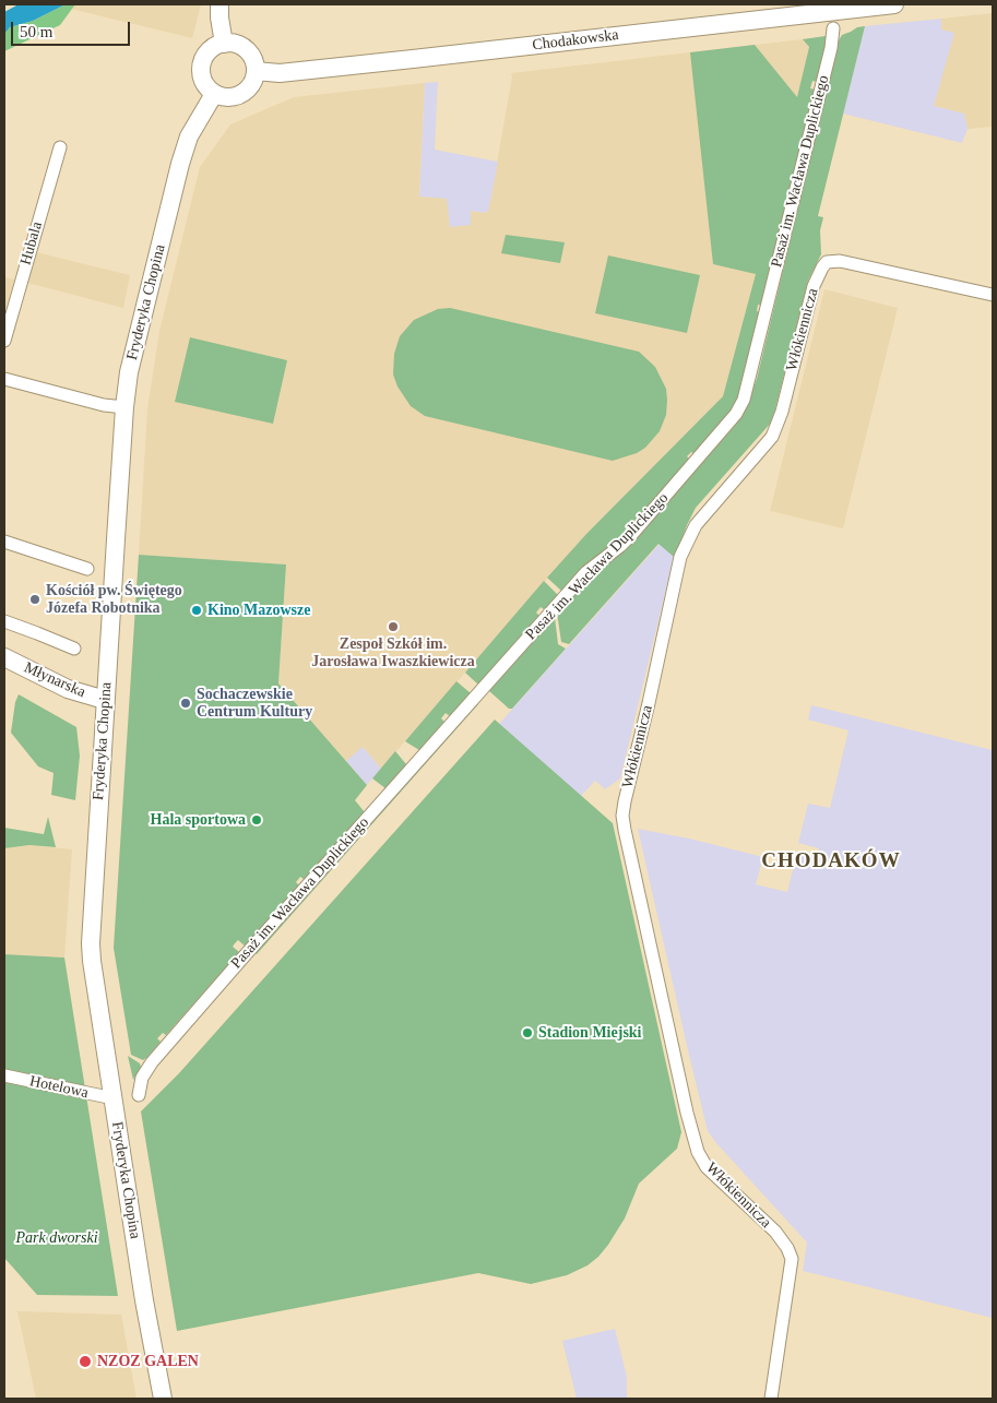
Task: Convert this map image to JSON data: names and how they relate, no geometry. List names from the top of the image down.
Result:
{
  "streets": {
    "main road": ["Chodakowska", "Fryderyka Chopina", "Młynarska"],
    "street": [
      "Pasaż im. Wacława Duplickiego",
      "Hubala",
      "Włókiennicza",
      "Hotelowa"
    ]
  },
  "crossings": [
    ["Chodakowska", "Fryderyka Chopina"],
    ["Fryderyka Chopina", "Młynarska"],
    ["Fryderyka Chopina", "Hotelowa"]
  ],
  "districts": ["CHODAKÓW"],
  "parks": ["Park dworski"],
  "places": [
    "Kościół pw. Świętego Józefa Robotnika",
    "Kino Mazowsze",
    "Zespoł Szkół im. Jarosława Iwaszkiewicza",
    "Sochaczewskie Centrum Kultury",
    "Hala sportowa",
    "Stadion Miejski",
    "NZOZ GALEN"
  ],
  "scale_bar": "50 m"
}
